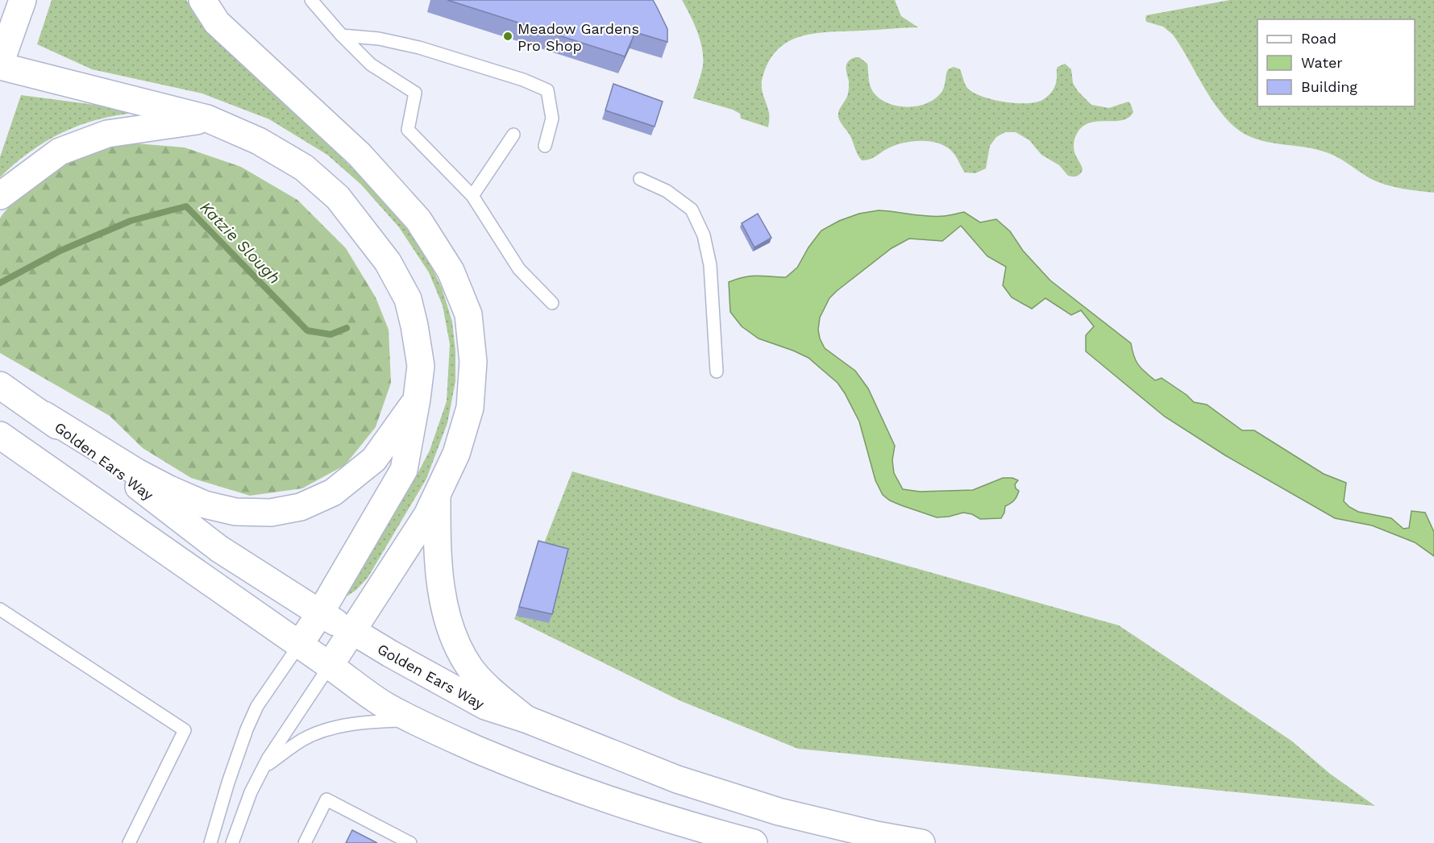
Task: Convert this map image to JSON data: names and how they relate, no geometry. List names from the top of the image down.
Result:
{
  "streets": {
    "main road": ["Golden Ears Way"]
  },
  "water": ["Katzie Slough"],
  "places": ["Meadow Gardens Pro Shop"],
  "legend": ["Road", "Water", "Building"]
}
